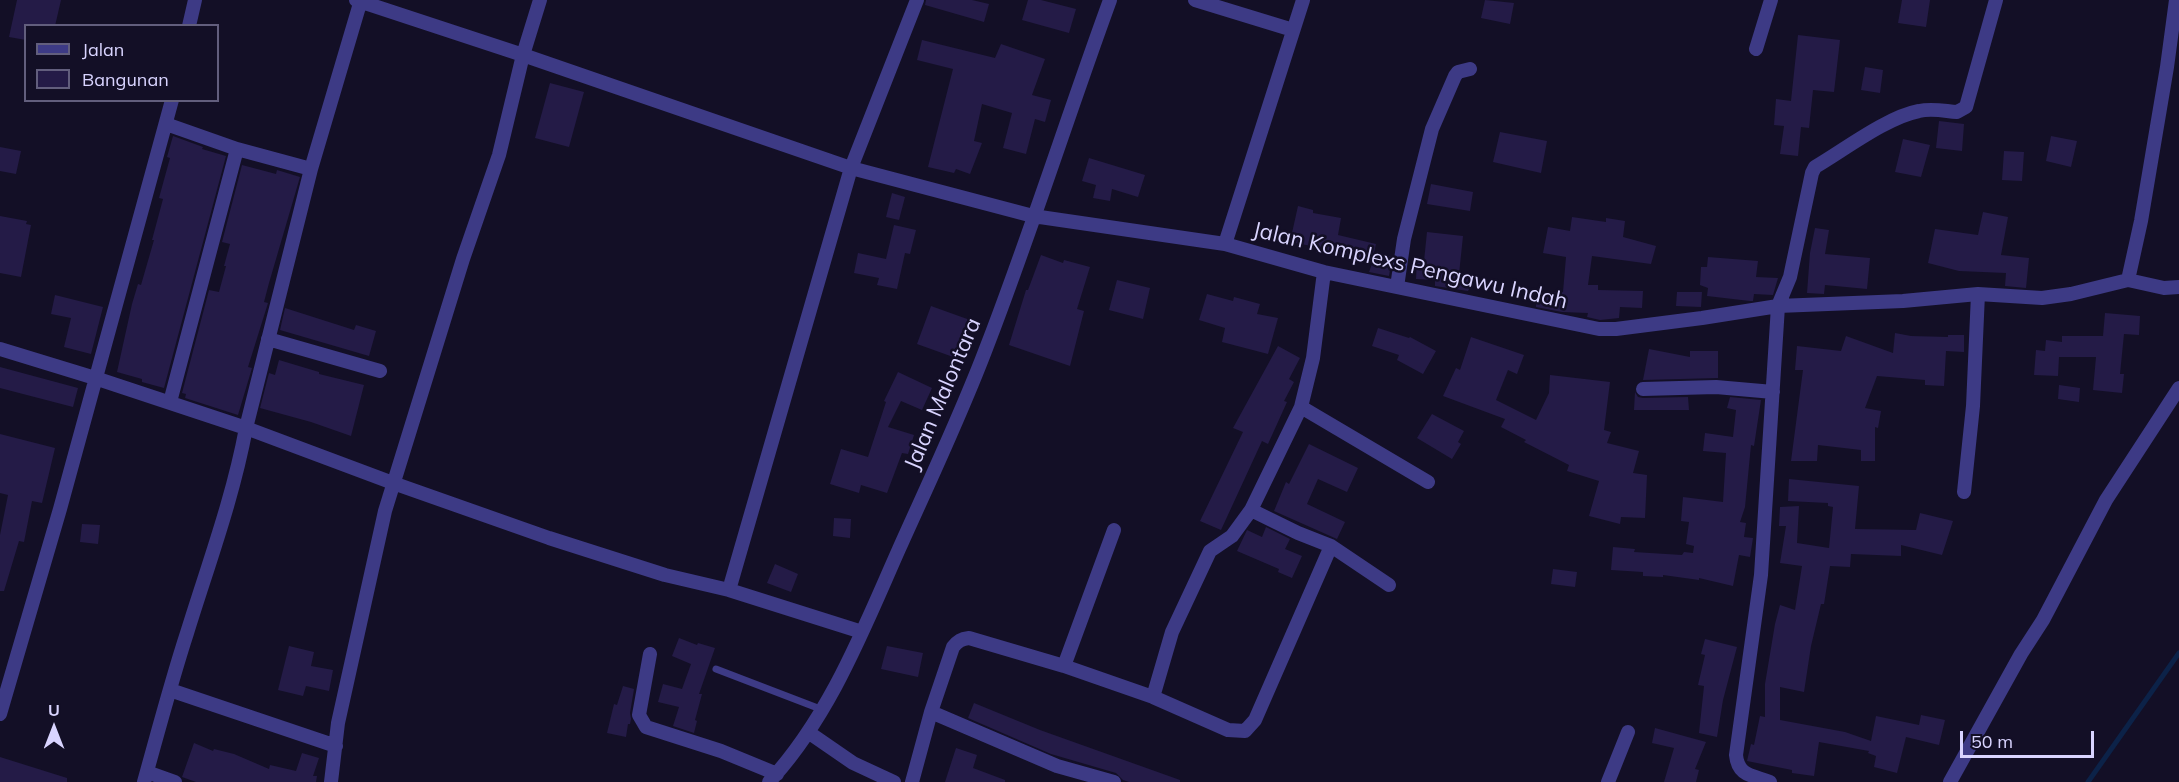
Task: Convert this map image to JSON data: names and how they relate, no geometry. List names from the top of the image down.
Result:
{
  "streets": {
    "street": ["Jalan Komplexs Pengawu Indah", "Jalan Malontara"]
  },
  "crossings": [
    ["Jalan Komplexs Pengawu Indah", "Jalan Malontara"]
  ],
  "legend": ["Jalan", "Bangunan"],
  "scale_bar": "50 m",
  "north": "top"
}
